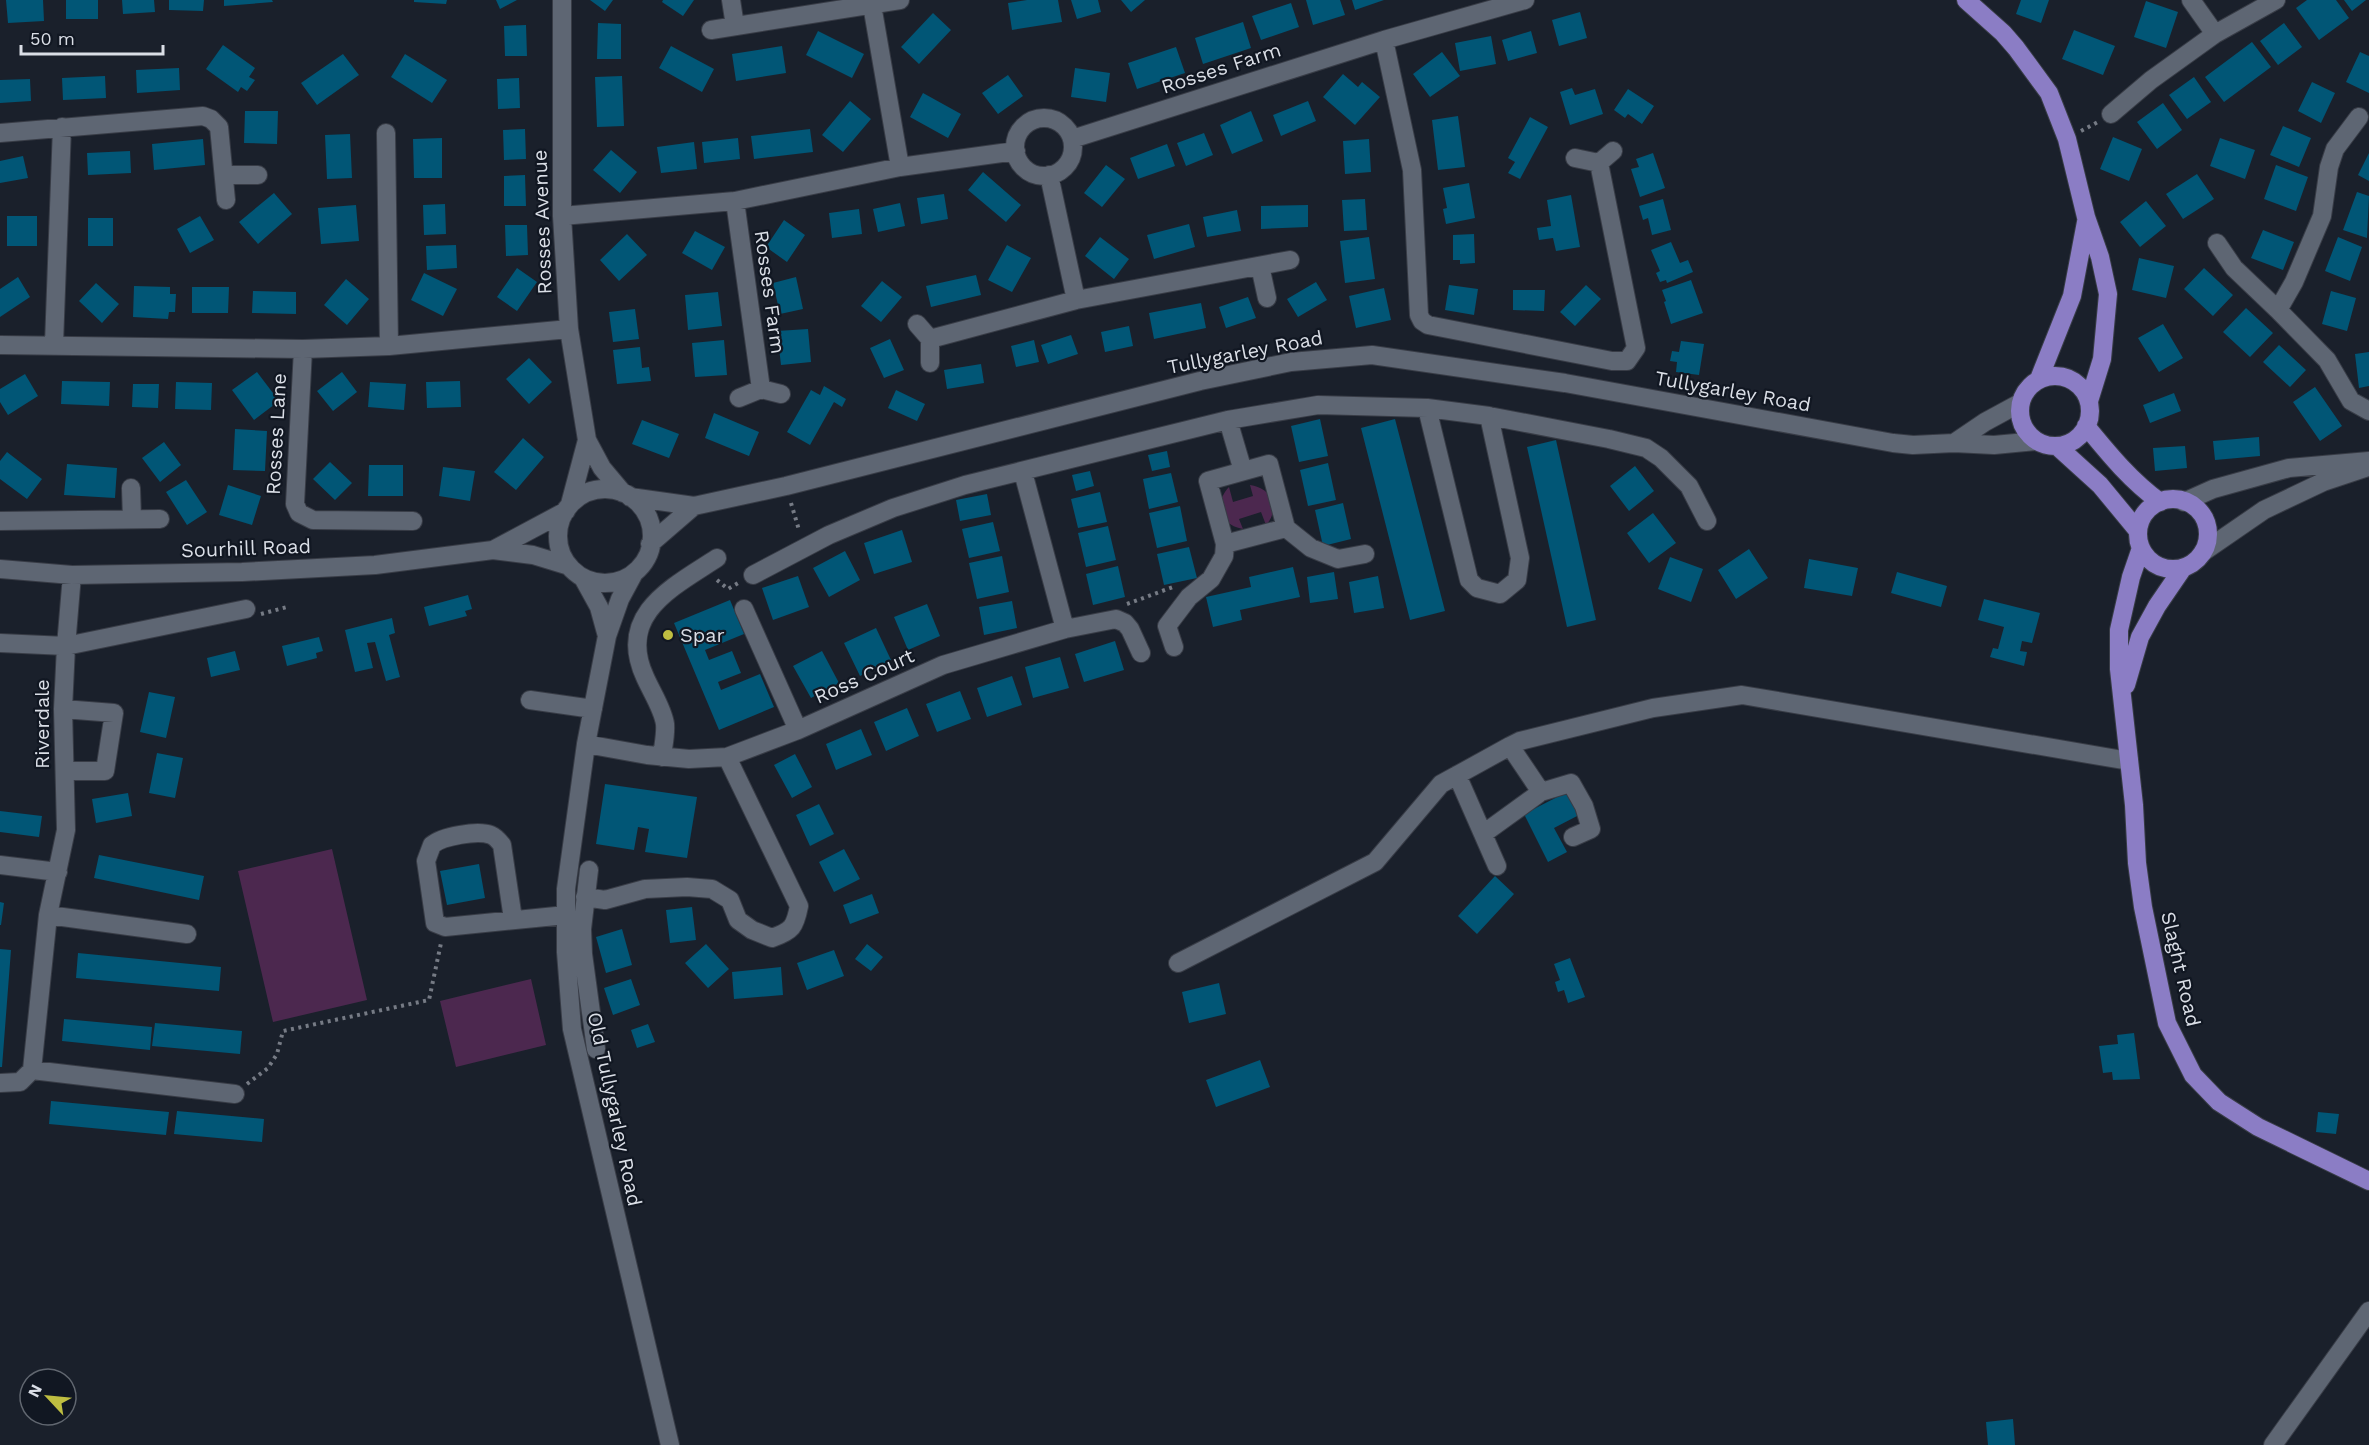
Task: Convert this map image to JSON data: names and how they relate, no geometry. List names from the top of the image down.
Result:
{
  "streets": {
    "main road": ["Slaght Road"],
    "street": [
      "Rosses Farm",
      "Rosses Avenue",
      "Tullygarley Road",
      "Rosses Lane",
      "Sourhill Road",
      "Ross Court",
      "Riverdale",
      "Old Tullygarley Road"
    ]
  },
  "crossings": [
    ["Rosses Avenue", "Tullygarley Road"],
    ["Rosses Avenue", "Rosses Lane"],
    ["Rosses Avenue", "Sourhill Road"],
    ["Rosses Avenue", "Old Tullygarley Road"],
    ["Tullygarley Road", "Sourhill Road"],
    ["Tullygarley Road", "Old Tullygarley Road"],
    ["Sourhill Road", "Riverdale"],
    ["Sourhill Road", "Old Tullygarley Road"],
    ["Ross Court", "Old Tullygarley Road"]
  ],
  "places": ["Spar"],
  "scale_bar": "50 m",
  "north": "top left"
}
